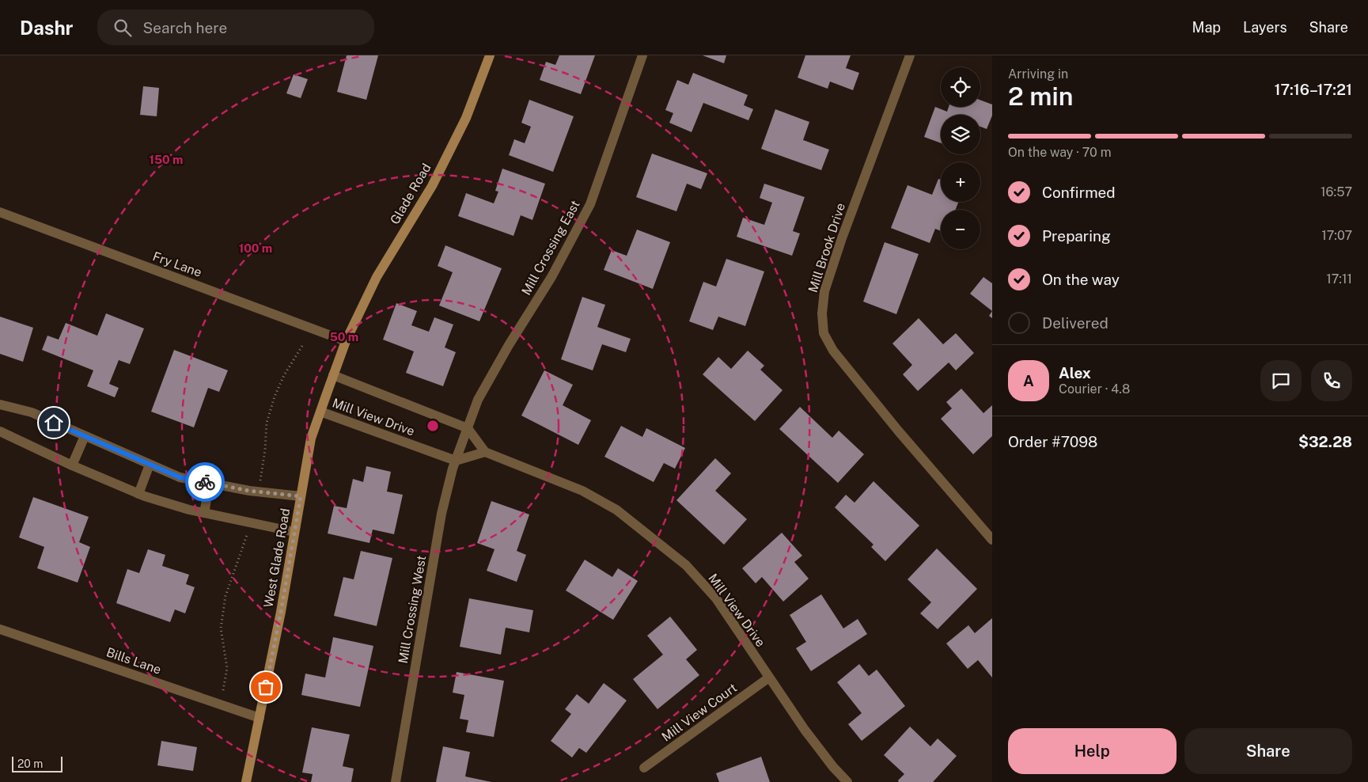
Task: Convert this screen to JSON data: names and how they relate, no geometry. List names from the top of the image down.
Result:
{
  "streets": {
    "main road": ["Glade Road", "West Glade Road"],
    "street": [
      "Mill Crossing East",
      "Mill Brook Drive",
      "Fry Lane",
      "Mill View Drive",
      "Mill Crossing West",
      "Bills Lane",
      "Mill View Court"
    ]
  },
  "crossings": [
    ["Glade Road", "Fry Lane"],
    ["Glade Road", "West Glade Road"],
    ["Mill Crossing East", "Mill View Drive"],
    ["Mill Crossing East", "Mill Crossing West"],
    ["Fry Lane", "West Glade Road"],
    ["Mill View Drive", "West Glade Road"],
    ["Mill View Drive", "Mill Crossing West"],
    ["Mill View Drive", "Mill View Court"],
    ["West Glade Road", "Bills Lane"]
  ],
  "scale_bar": "20 m",
  "page": {
    "header": "Dashr",
    "search": "Search here",
    "nav": ["Map", "Layers", "Share"],
    "heading": ["2 min", "Arriving in", "17:16–17:21"],
    "panel": [
      "Alex",
      "Courier · 4.8",
      "Order #7098",
      "$32.28"
    ],
    "map_buttons": ["+", "−"],
    "bar": "On the way · 70 m",
    "list": [
      ["Confirmed", "16:57"],
      ["Preparing", "17:07"],
      ["On the way", "17:11"],
      "Delivered"
    ],
    "round": "A",
    "buttons": ["Help", "Share"],
    "scale": "20 m"
  },
  "rings": ["150 m", "100 m", "50 m"]
}
